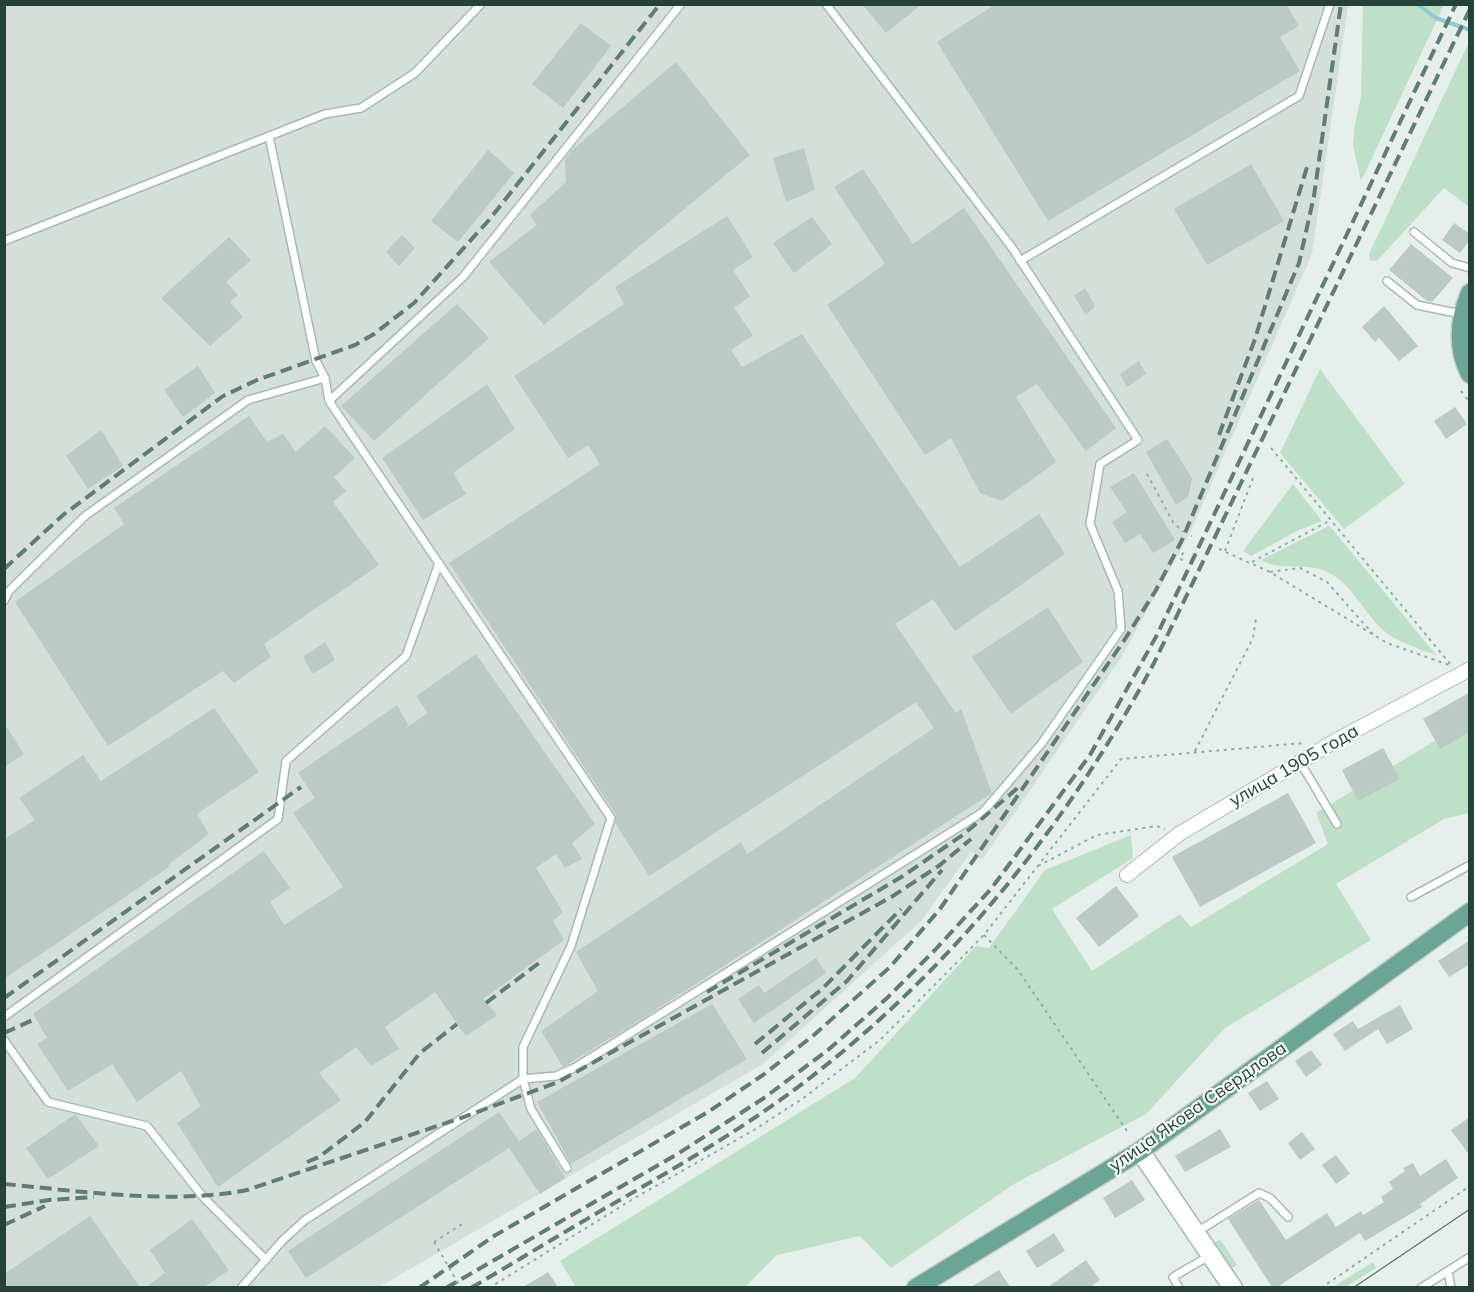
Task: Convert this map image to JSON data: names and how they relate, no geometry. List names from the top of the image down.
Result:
{
  "streets": {
    "main road": ["улица Якова Свердлова"],
    "street": ["улица 1905 года"]
  }
}
